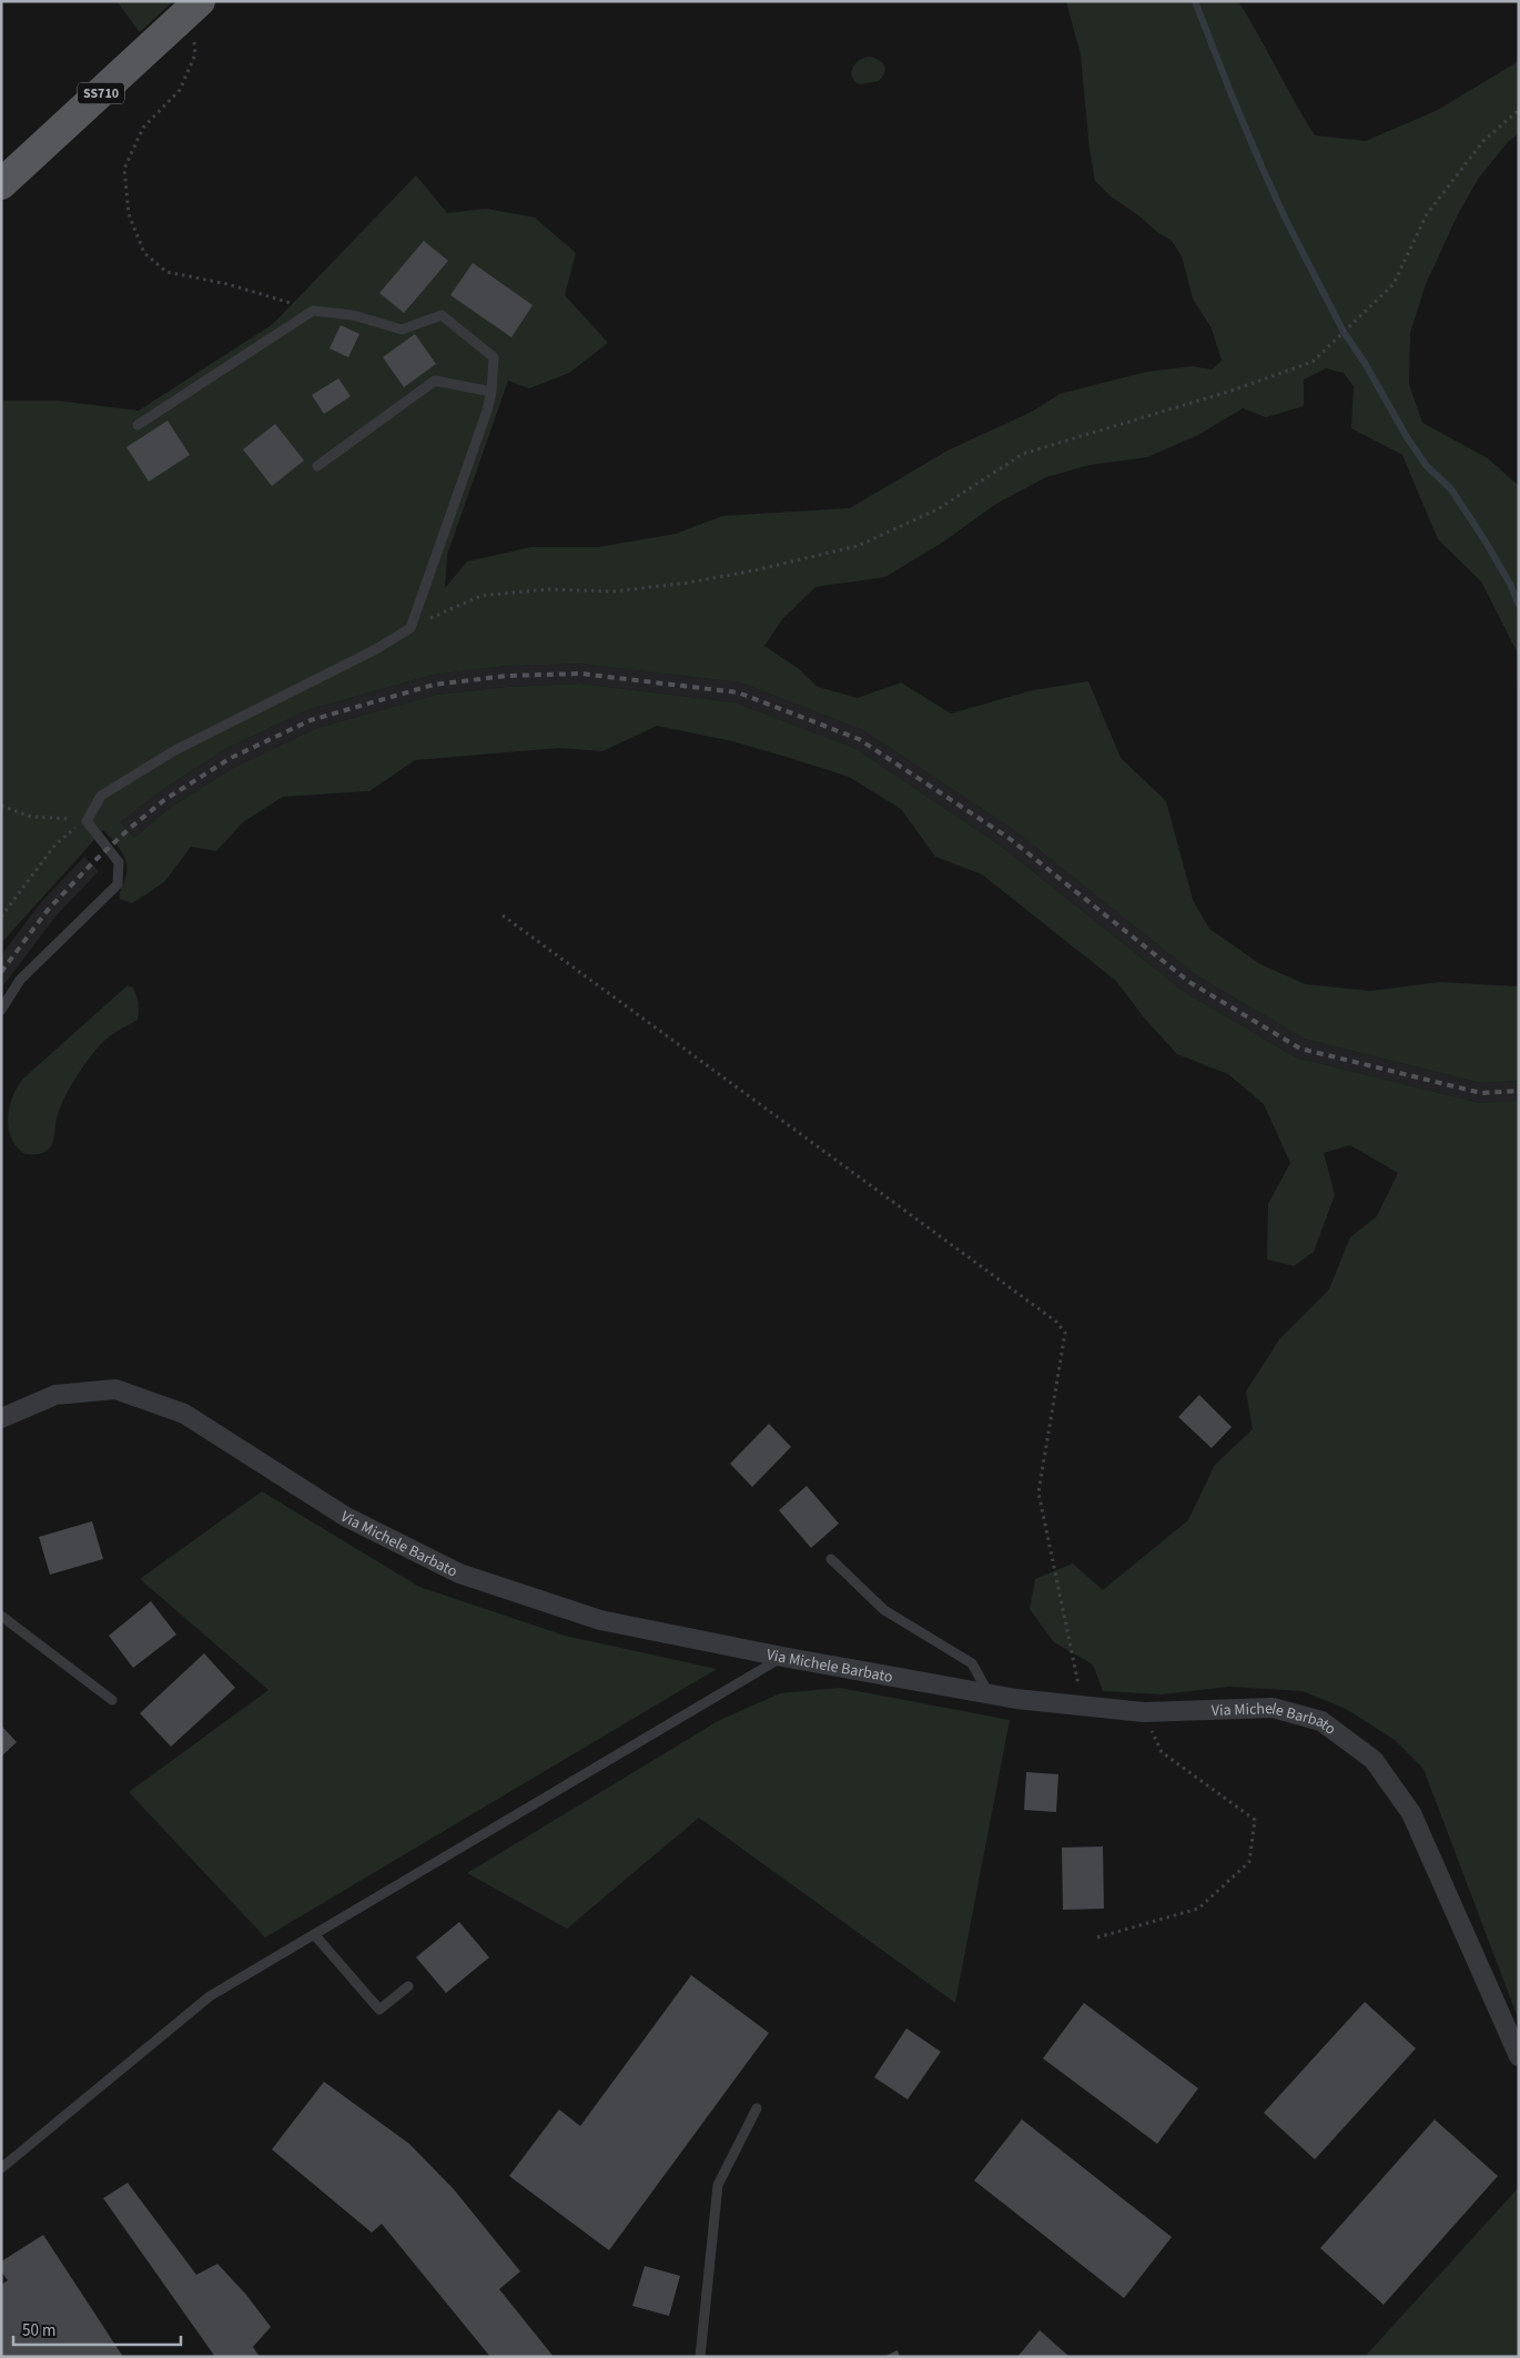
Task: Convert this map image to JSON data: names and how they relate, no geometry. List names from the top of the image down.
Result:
{
  "streets": {
    "main road": ["SS710"],
    "street": ["Via Michele Barbato"]
  },
  "scale_bar": "50 m"
}
